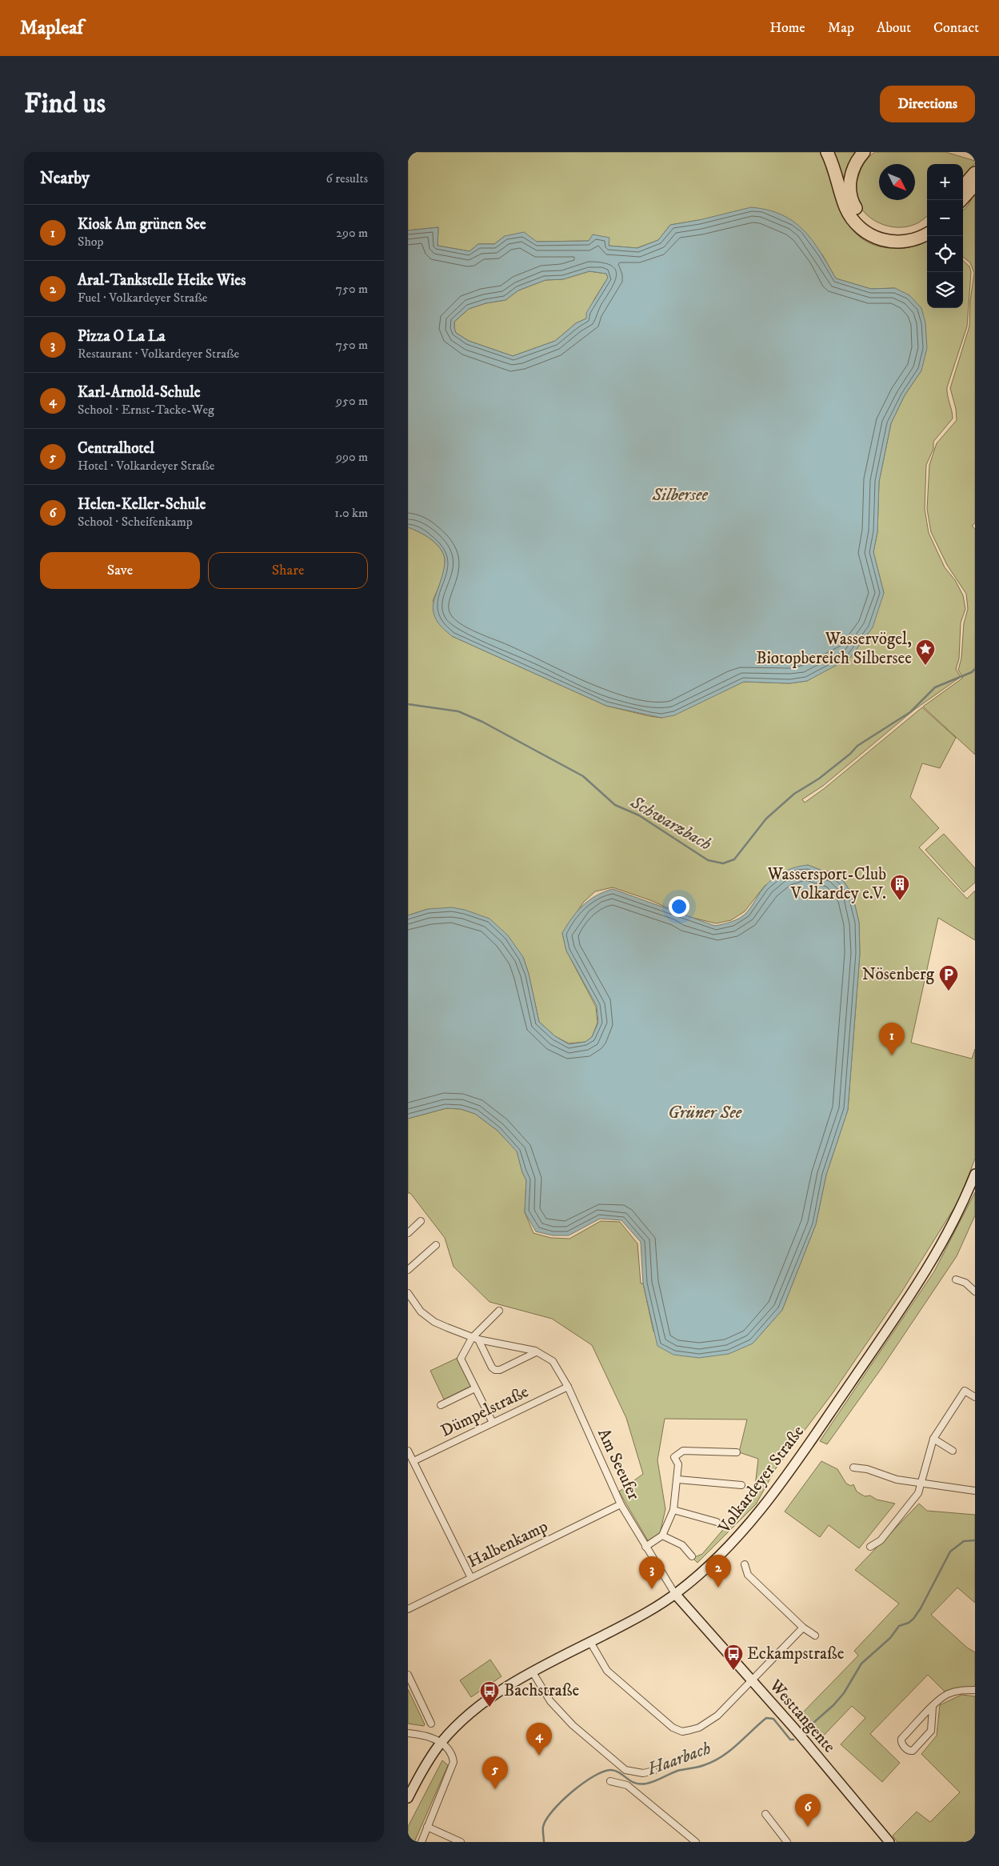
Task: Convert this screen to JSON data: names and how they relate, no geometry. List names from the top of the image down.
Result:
{
  "streets": {
    "main road": ["Volkardeyer Straße", "Westtangente"],
    "street": ["Dümpelstraße", "Am Seeufer", "Halbenkamp"]
  },
  "crossings": [
    ["Dümpelstraße", "Am Seeufer"],
    ["Am Seeufer", "Volkardeyer Straße"],
    ["Am Seeufer", "Halbenkamp"],
    ["Am Seeufer", "Westtangente"],
    ["Volkardeyer Straße", "Westtangente"]
  ],
  "water": [
    "Silbersee",
    "Schwarzbach",
    "Grüner See",
    "Haarbach"
  ],
  "places": {
    "place": ["Wasservögel, Biotopbereich Silbersee"],
    "building": ["Wassersport-Club Volkardey e.V."],
    "parking": ["Nösenberg"],
    "bus stop": ["Eckampstraße", "Bachstraße"]
  },
  "north": "bottom right",
  "page": {
    "header": "Mapleaf",
    "nav": [
      "Home",
      "Map",
      "About",
      "Contact"
    ],
    "buttons": [
      "Directions",
      ["Save", "Share"]
    ],
    "title": "Find us",
    "heading": ["Nearby", "6 results"],
    "map_buttons": ["+", "−"],
    "list": [
      {
        "mark": "1",
        "name": "Kiosk Am grünen See",
        "note": "Shop",
        "value": "290 m"
      },
      {
        "mark": "2",
        "name": "Aral-Tankstelle Heike Wies",
        "note": "Fuel · Volkardeyer Straße",
        "value": "750 m"
      },
      {
        "mark": "3",
        "name": "Pizza O La La",
        "note": "Restaurant · Volkardeyer Straße",
        "value": "750 m"
      },
      {
        "mark": "4",
        "name": "Karl-Arnold-Schule",
        "note": "School · Ernst-Tacke-Weg",
        "value": "950 m"
      },
      {
        "mark": "5",
        "name": "Centralhotel",
        "note": "Hotel · Volkardeyer Straße",
        "value": "990 m"
      },
      {
        "mark": "6",
        "name": "Helen-Keller-Schule",
        "note": "School · Scheifenkamp",
        "value": "1.0 km"
      }
    ],
    "pins": [
      "1",
      "2",
      "3",
      "4",
      "5",
      "6"
    ]
  }
}
